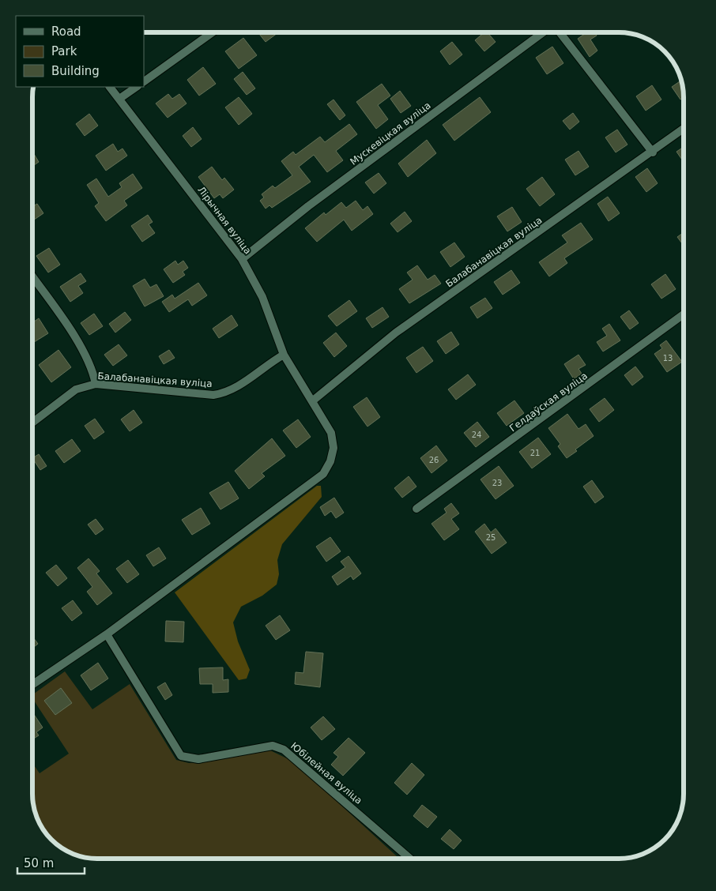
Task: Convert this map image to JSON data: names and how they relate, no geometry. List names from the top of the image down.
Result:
{
  "streets": {
    "street": [
      "Мускевіцкая вуліца",
      "Лірычная вуліца",
      "Балабанавіцкая вуліца",
      "Гелдаўская вуліца",
      "Юбілейная вуліца"
    ]
  },
  "crossings": [
    ["Мускевіцкая вуліца", "Лірычная вуліца"],
    ["Лірычная вуліца", "Балабанавіцкая вуліца"],
    ["Лірычная вуліца", "Юбілейная вуліца"]
  ],
  "house_numbers": [
    "13",
    "24",
    "21",
    "26",
    "23",
    "25"
  ],
  "legend": ["Road", "Park", "Building"],
  "scale_bar": "50 m"
}
